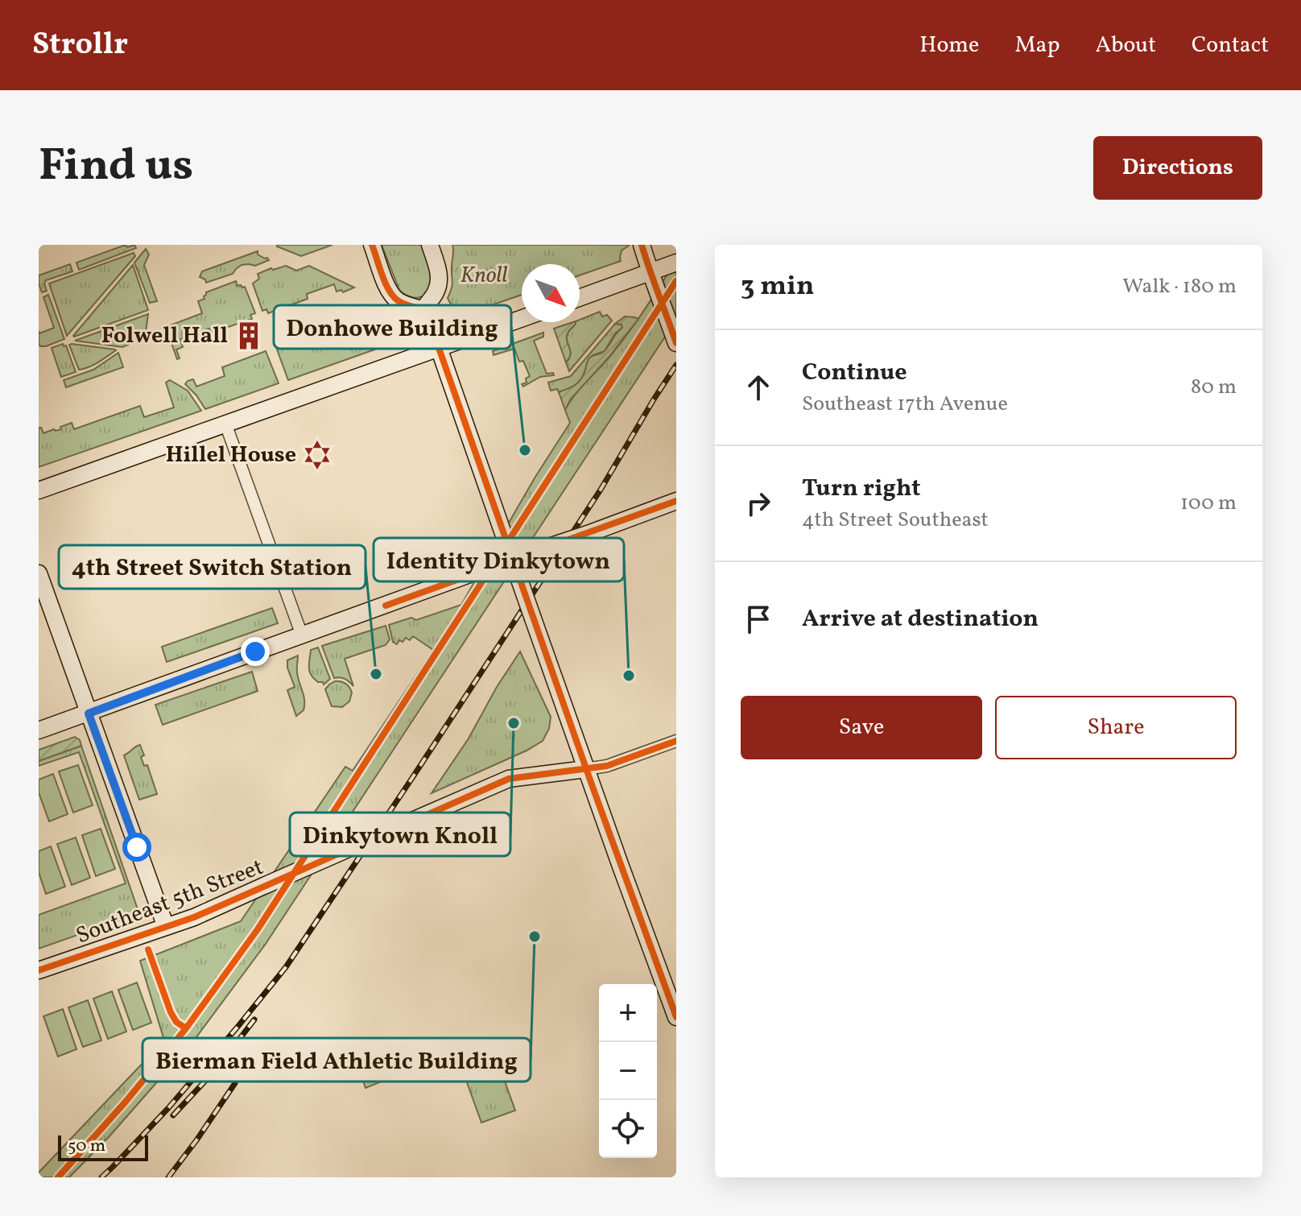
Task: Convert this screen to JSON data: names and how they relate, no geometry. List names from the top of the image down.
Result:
{
  "streets": {
    "street": ["Southeast 5th Street"]
  },
  "parks": ["Knoll"],
  "places": {
    "building": ["Folwell Hall"],
    "other": [
      "Donhowe Building",
      "4th Street Switch Station",
      "Identity Dinkytown",
      "Dinkytown Knoll",
      "Bierman Field Athletic Building"
    ],
    "synagogue": ["Hillel House"]
  },
  "scale_bar": "50 m",
  "north": "bottom right",
  "page": {
    "header": "Strollr",
    "nav": [
      "Home",
      "Map",
      "About",
      "Contact"
    ],
    "title": "Find us",
    "buttons": [
      "Directions",
      ["Save", "Share"]
    ],
    "heading": ["3 min", "Walk · 180 m"],
    "list": [
      ["Continue", "Southeast 17th Avenue", "80 m"],
      ["Turn right", "4th Street Southeast", "100 m"],
      "Arrive at destination"
    ],
    "map_buttons": ["+", "−"],
    "scale": "50 m"
  }
}
